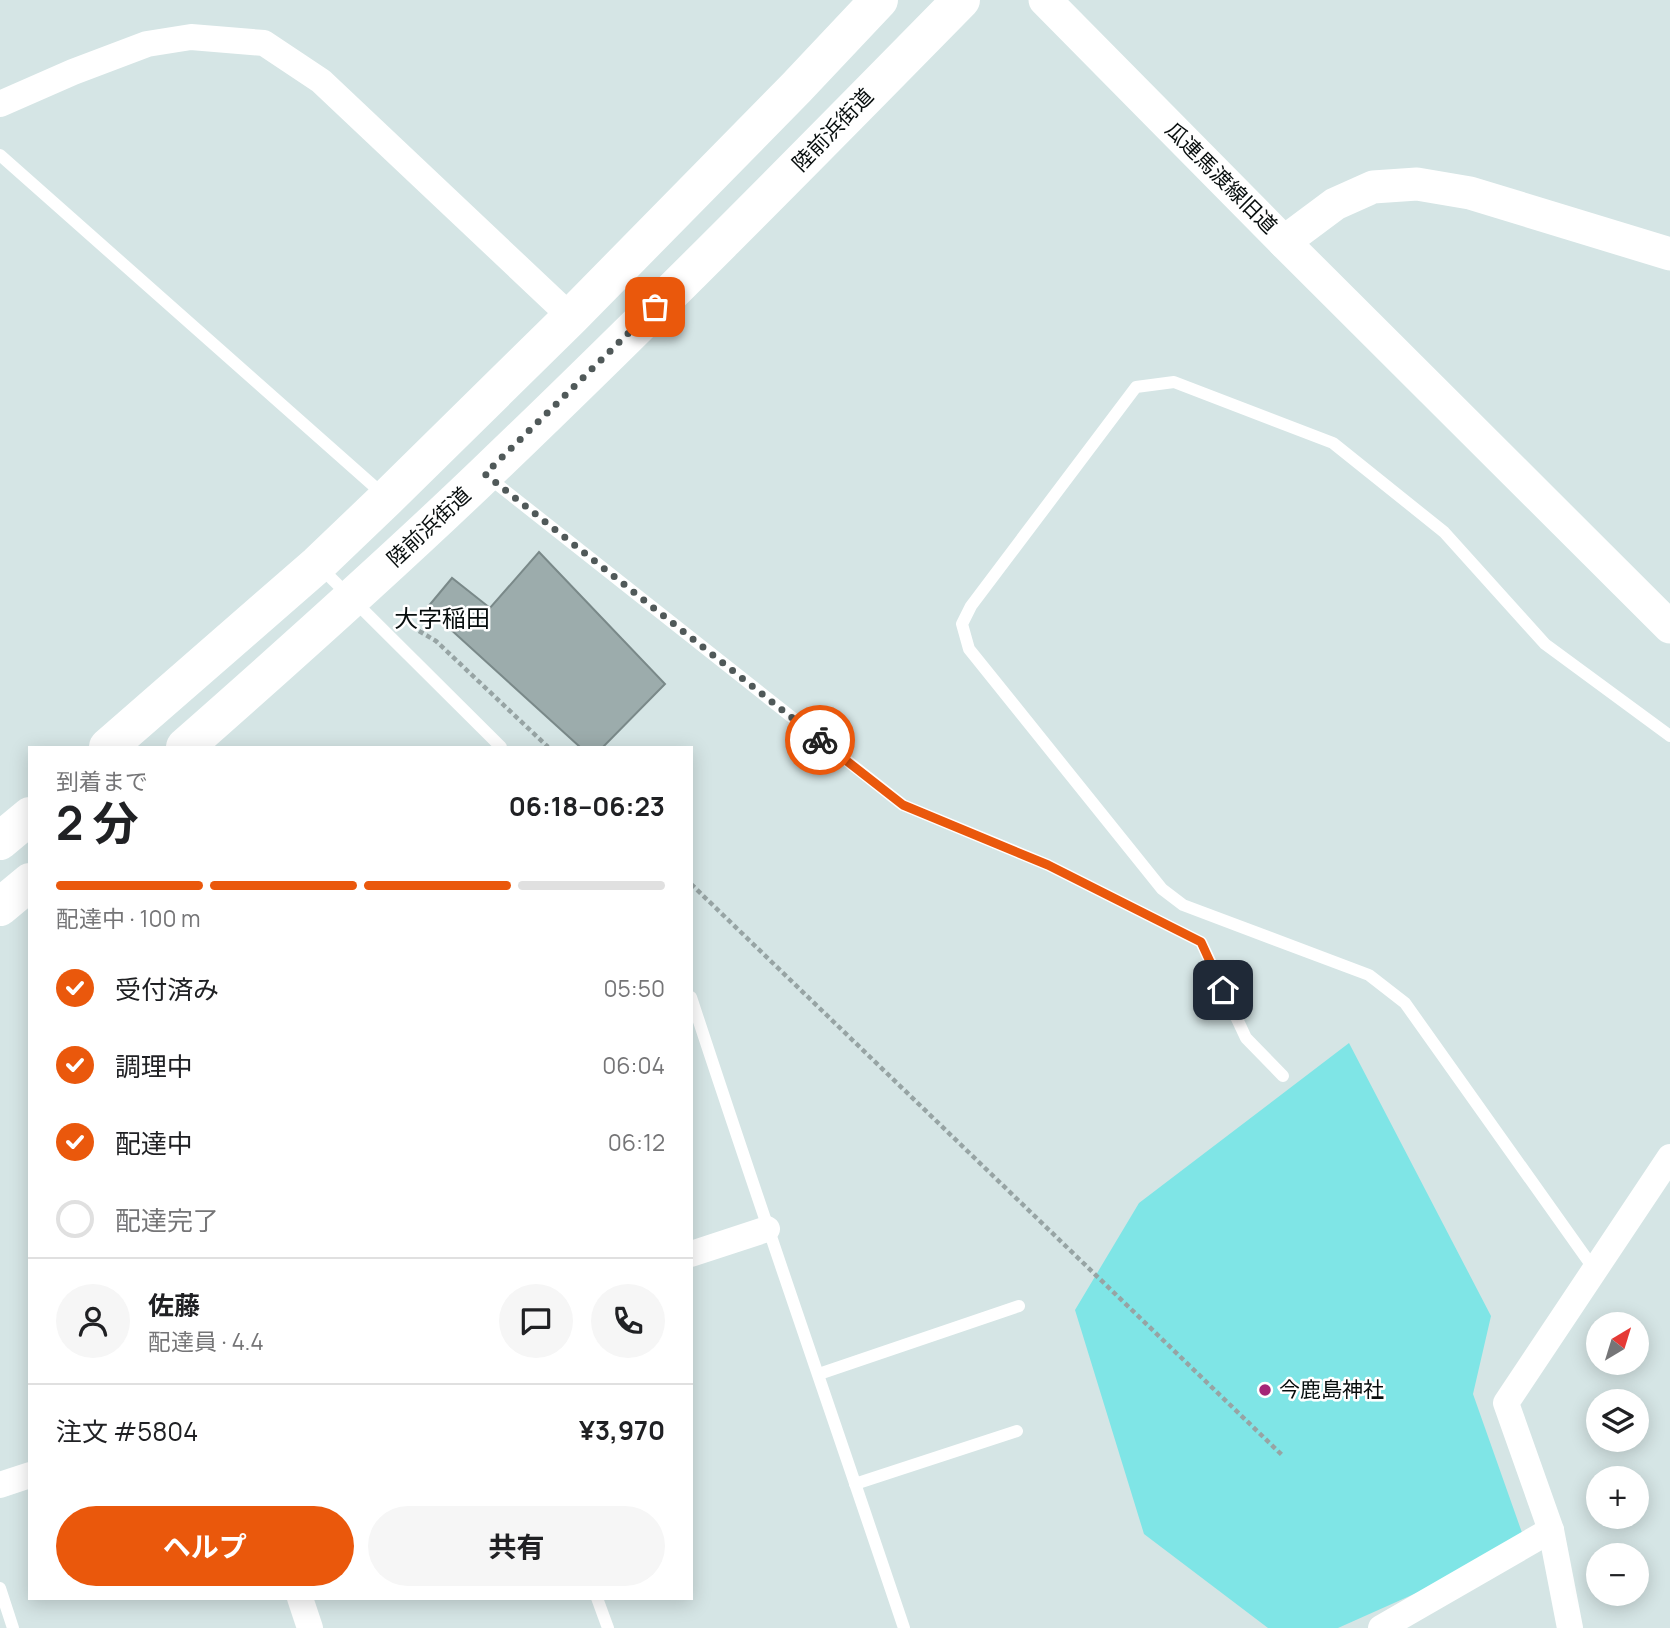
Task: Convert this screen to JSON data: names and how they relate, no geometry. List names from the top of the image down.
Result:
{
  "streets": {
    "highway": ["陸前浜街道"],
    "street": ["瓜連馬渡線旧道"]
  },
  "districts": ["大字稲田"],
  "places": ["今鹿島神社"],
  "north": "top right",
  "page": {
    "heading": ["2 分", "到着まで", "06:18–06:23"],
    "panel": [
      "佐藤",
      "配達員 · 4.4",
      "注文 #5804",
      "¥3,970"
    ],
    "bar": "配達中 · 100 m",
    "list": [
      ["受付済み", "05:50"],
      ["調理中", "06:04"],
      ["配達中", "06:12"],
      "配達完了"
    ],
    "map_buttons": ["+", "−"],
    "buttons": ["ヘルプ", "共有"]
  }
}
